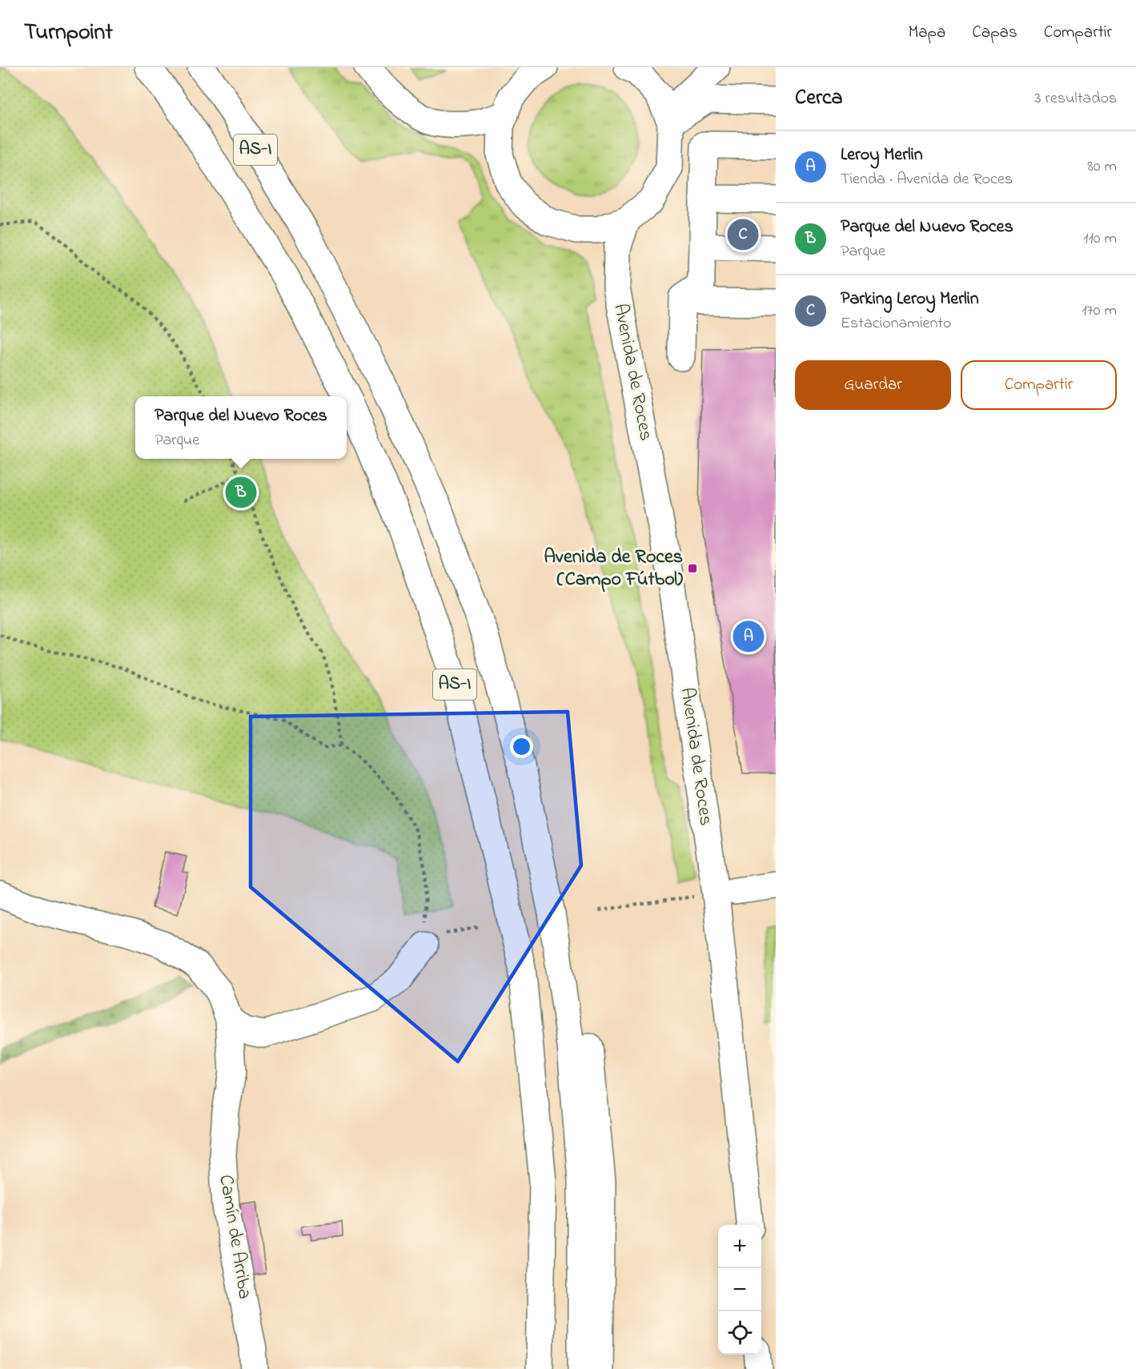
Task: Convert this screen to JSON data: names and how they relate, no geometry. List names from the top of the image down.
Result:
{
  "streets": {
    "main road": ["AS-I", "Avenida de Roces", "Camín de Arriba"]
  },
  "places": {
    "transit": ["Avenida de Roces (Campo Fútbol)"]
  },
  "page": {
    "header": "Turnpoint",
    "nav": ["Mapa", "Capas", "Compartir"],
    "heading": ["Cerca", "3 resultados"],
    "list": [
      {
        "mark": "A",
        "name": "Leroy Merlin",
        "note": "Tienda · Avenida de Roces",
        "value": "80 m"
      },
      {
        "mark": "B",
        "name": "Parque del Nuevo Roces",
        "note": "Parque",
        "value": "110 m"
      },
      {
        "mark": "C",
        "name": "Parking Leroy Merlin",
        "note": "Estacionamiento",
        "value": "170 m"
      }
    ],
    "pins": ["C", "B", "A"],
    "buttons": ["Guardar", "Compartir"],
    "popup": ["Parque del Nuevo Roces", "Parque"],
    "map_buttons": ["+", "−"]
  }
}
